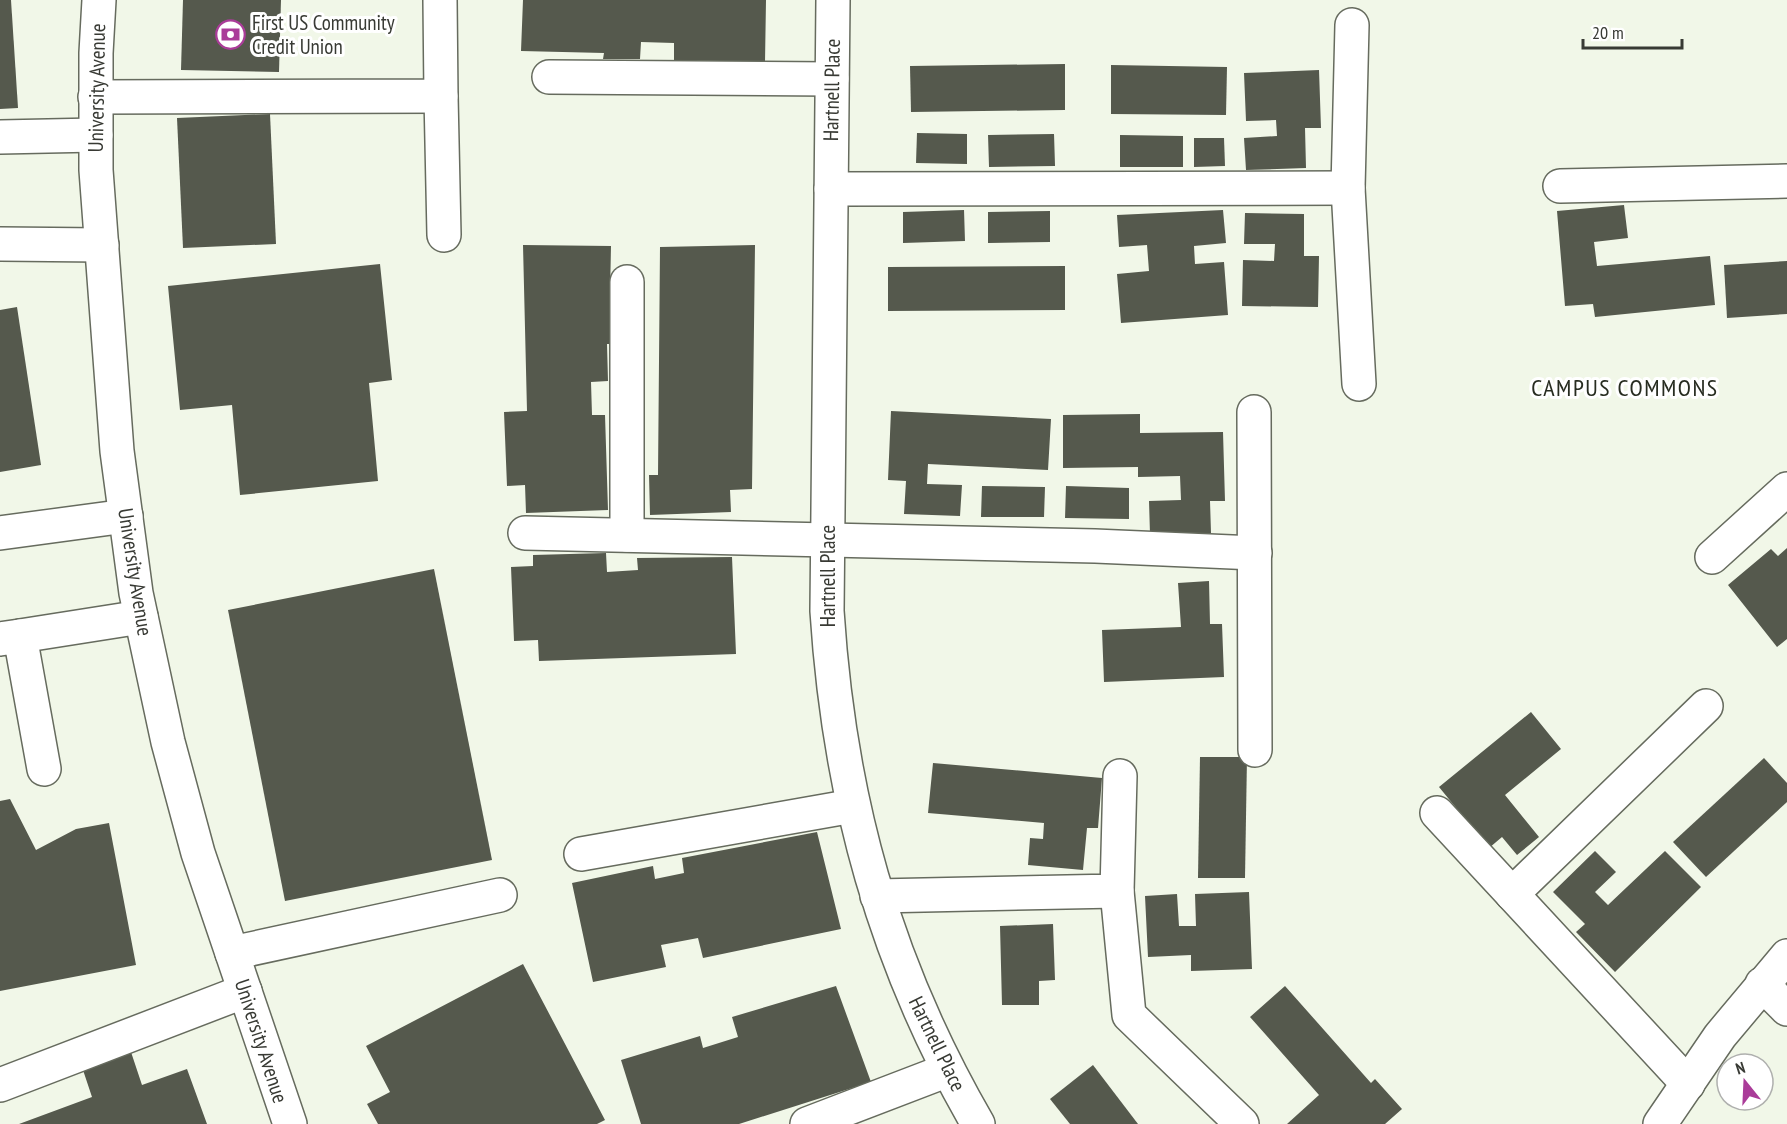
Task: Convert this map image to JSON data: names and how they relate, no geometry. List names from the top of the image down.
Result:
{
  "streets": {
    "street": ["University Avenue", "Hartnell Place"]
  },
  "districts": ["CAMPUS COMMONS"],
  "places": {
    "bank": ["First US Community Credit Union"]
  },
  "scale_bar": "20 m",
  "north": "top"
}
